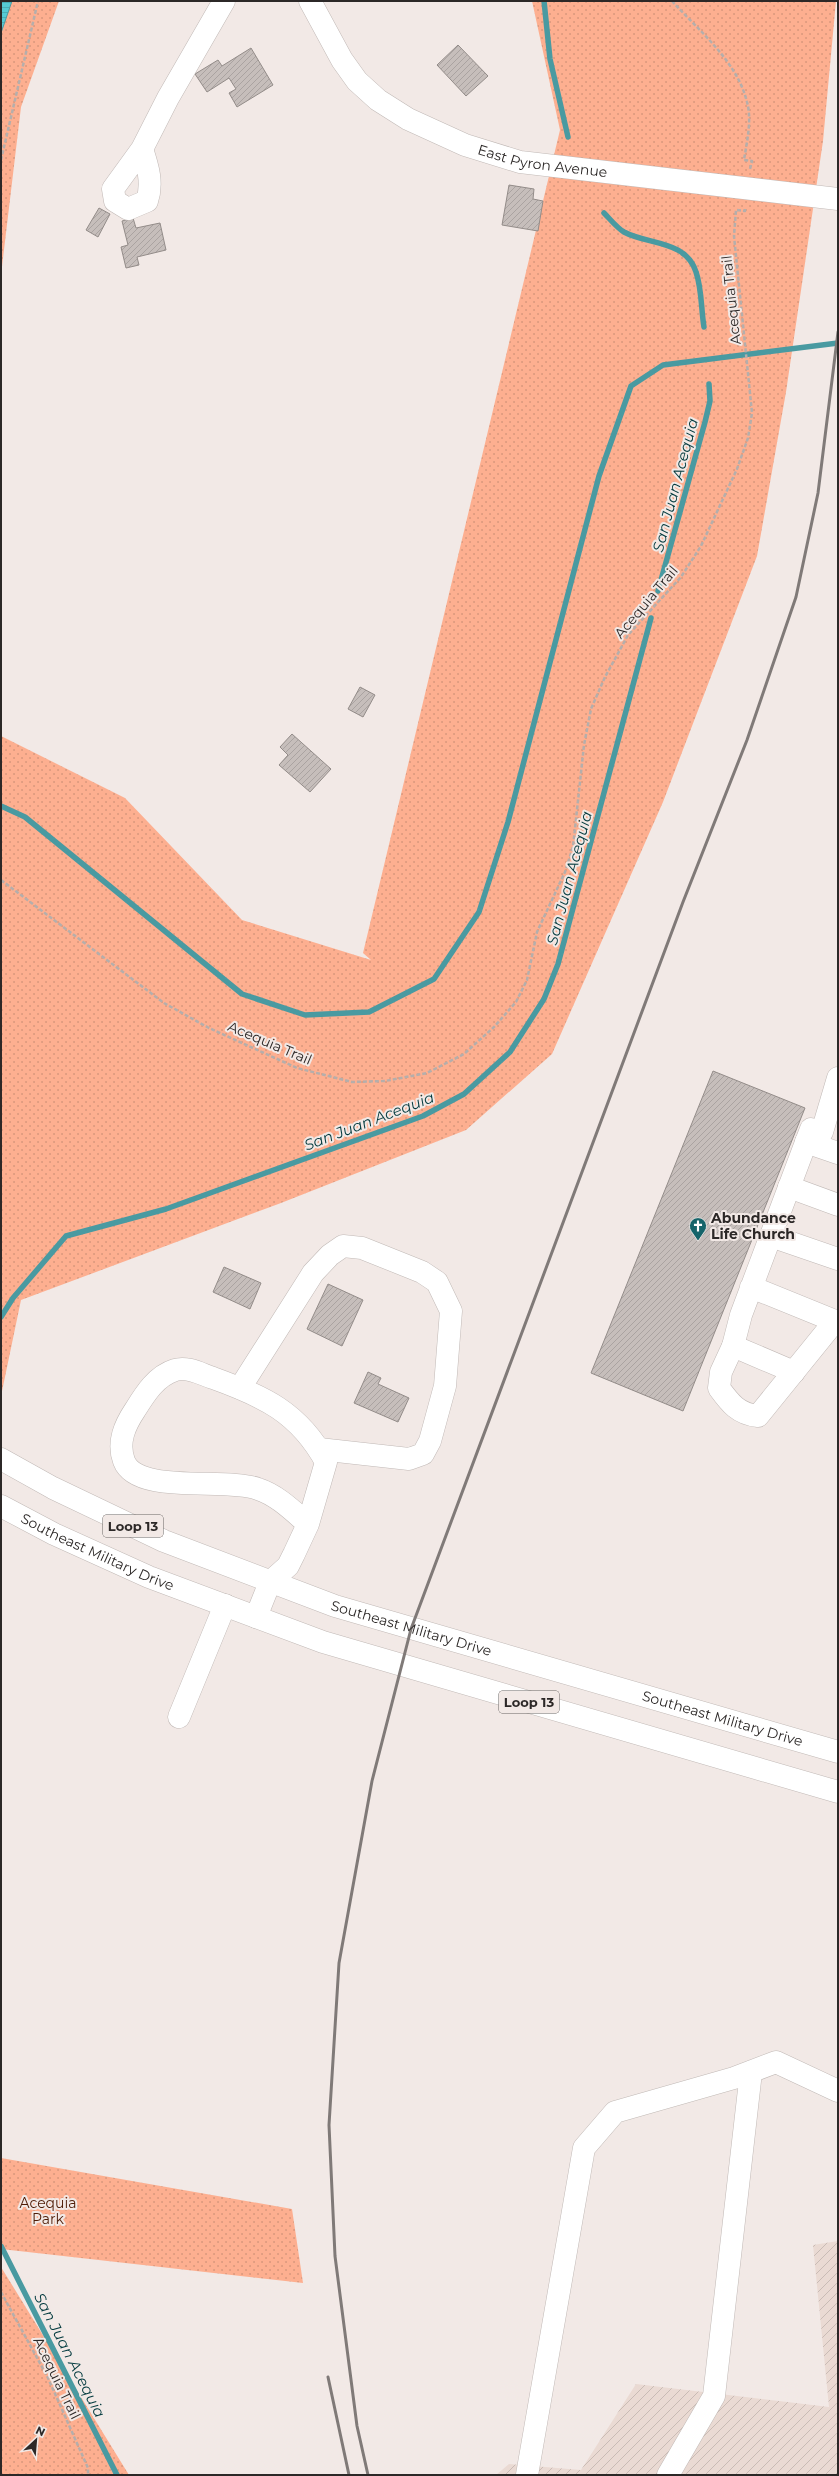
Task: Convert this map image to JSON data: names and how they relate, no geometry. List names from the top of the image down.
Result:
{
  "streets": {
    "main road": ["East Pyron Avenue", "Loop 13", "Southeast Military Drive"],
    "path": ["Acequia Trail"]
  },
  "water": ["San Juan Acequia"],
  "parks": ["Acequia Park"],
  "places": {
    "church": ["Abundance Life Church"]
  },
  "north": "top right"
}
